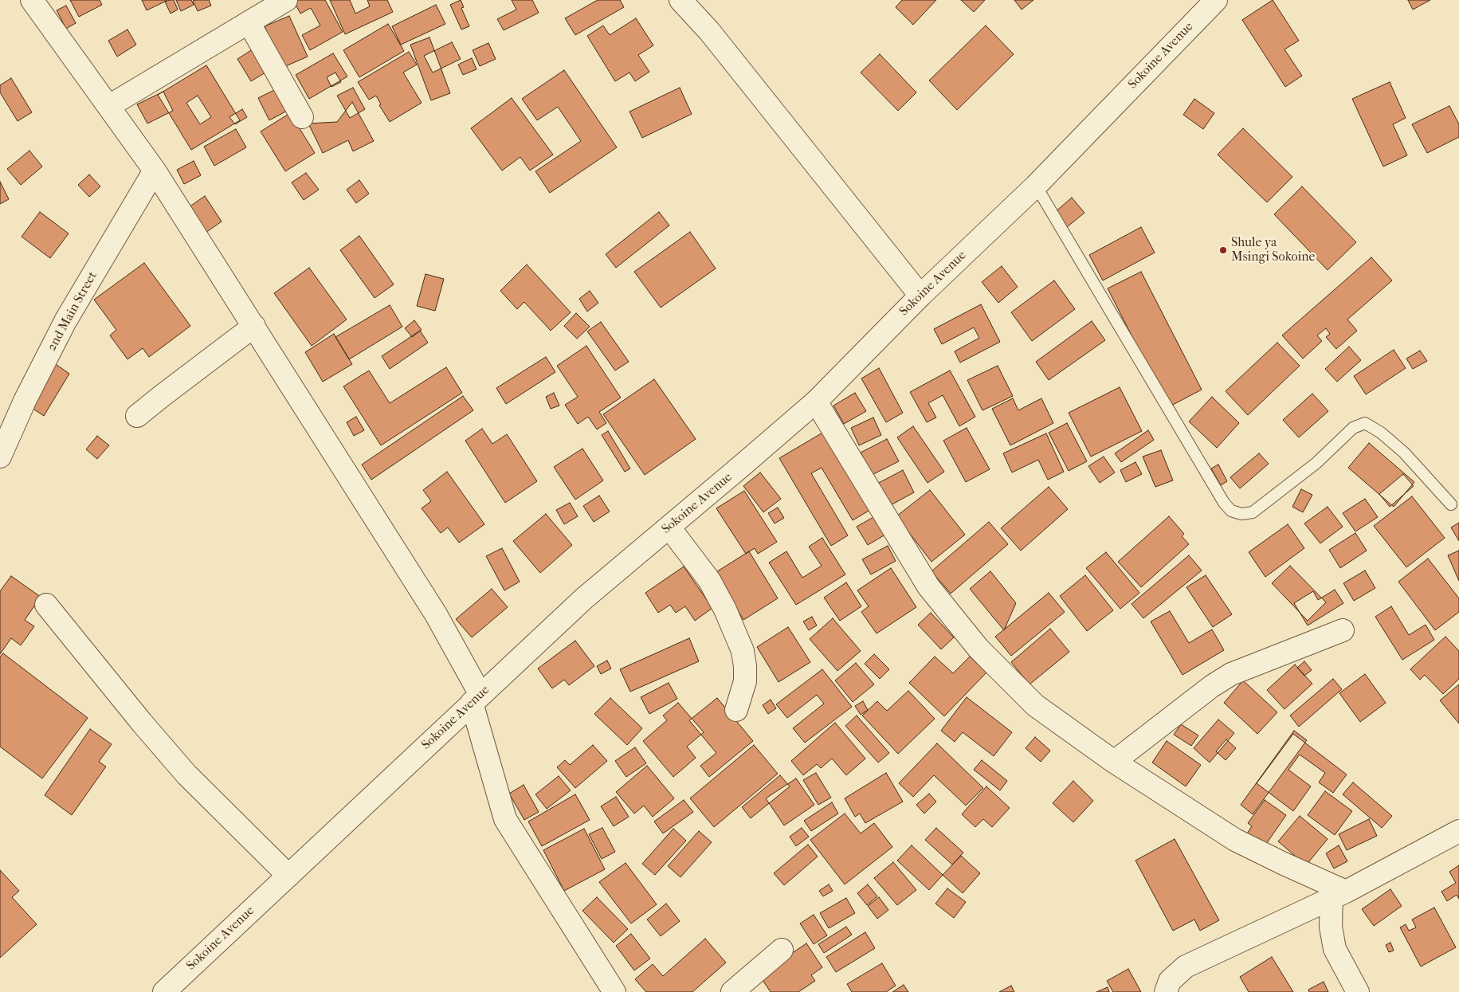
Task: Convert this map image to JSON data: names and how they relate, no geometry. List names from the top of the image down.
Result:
{
  "streets": {
    "street": ["Sokoine Avenue", "2nd Main Street"]
  },
  "places": ["Shule ya Msingi Sokoine"]
}
